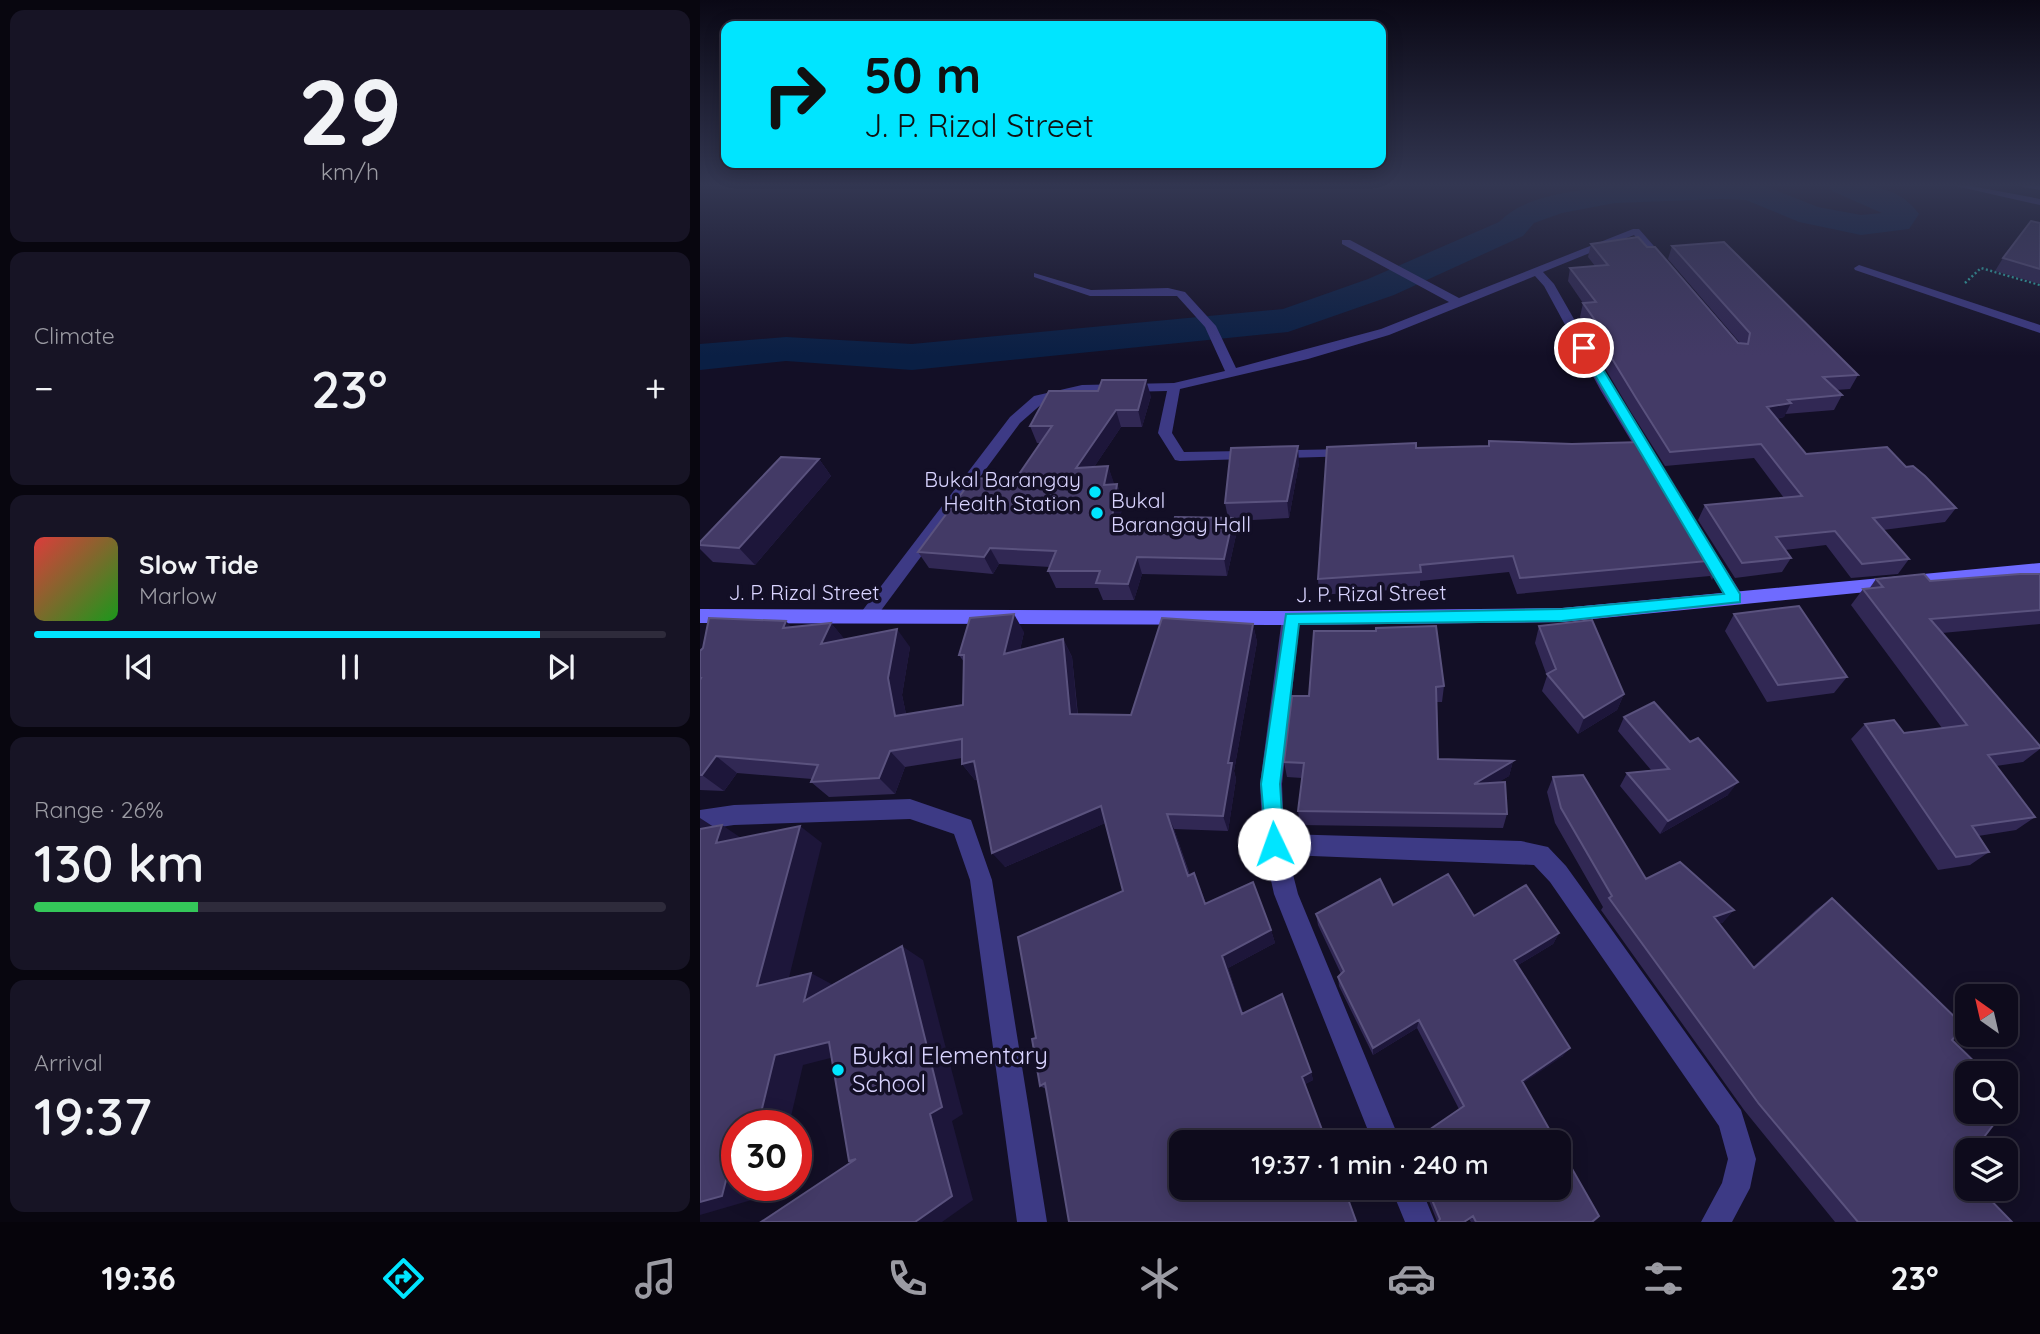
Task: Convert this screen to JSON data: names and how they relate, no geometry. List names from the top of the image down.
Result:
{
  "streets": {
    "main road": ["J. P. Rizal Street"]
  },
  "places": ["Bukal Barangay Health Station", "Bukal Barangay Hall", "Bukal Elementary School"],
  "north": "top left",
  "page": {
    "tile": [
      ["29", "km/h"],
      "Climate",
      ["Range · 26%", "130 km"],
      ["Arrival", "19:37"]
    ],
    "turn": ["50 m", "J. P. Rizal Street"],
    "heat": ["−", "23°", "+"],
    "song": ["Slow Tide", "Marlow"],
    "limit": "30",
    "trip": "19:37 · 1 min · 240 m",
    "tabs": ["19:36", "23°"]
  }
}
